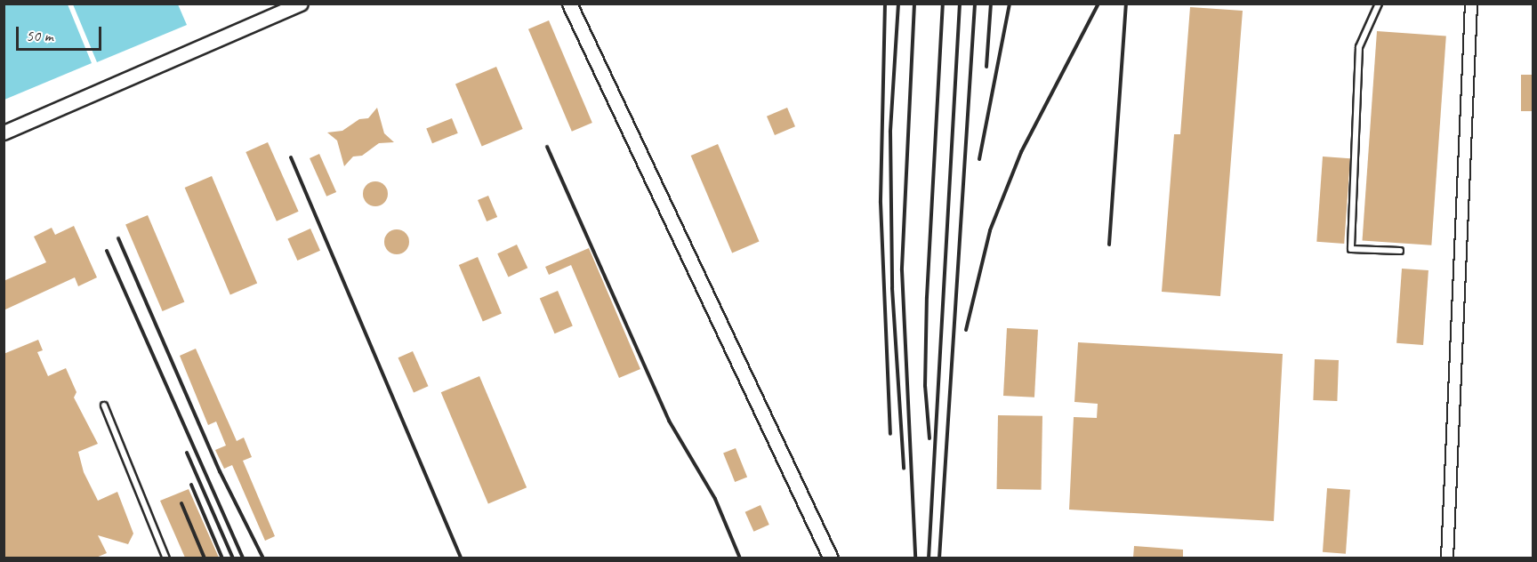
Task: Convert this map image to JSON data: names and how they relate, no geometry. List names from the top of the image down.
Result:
{
  "scale_bar": "50 m"
}
